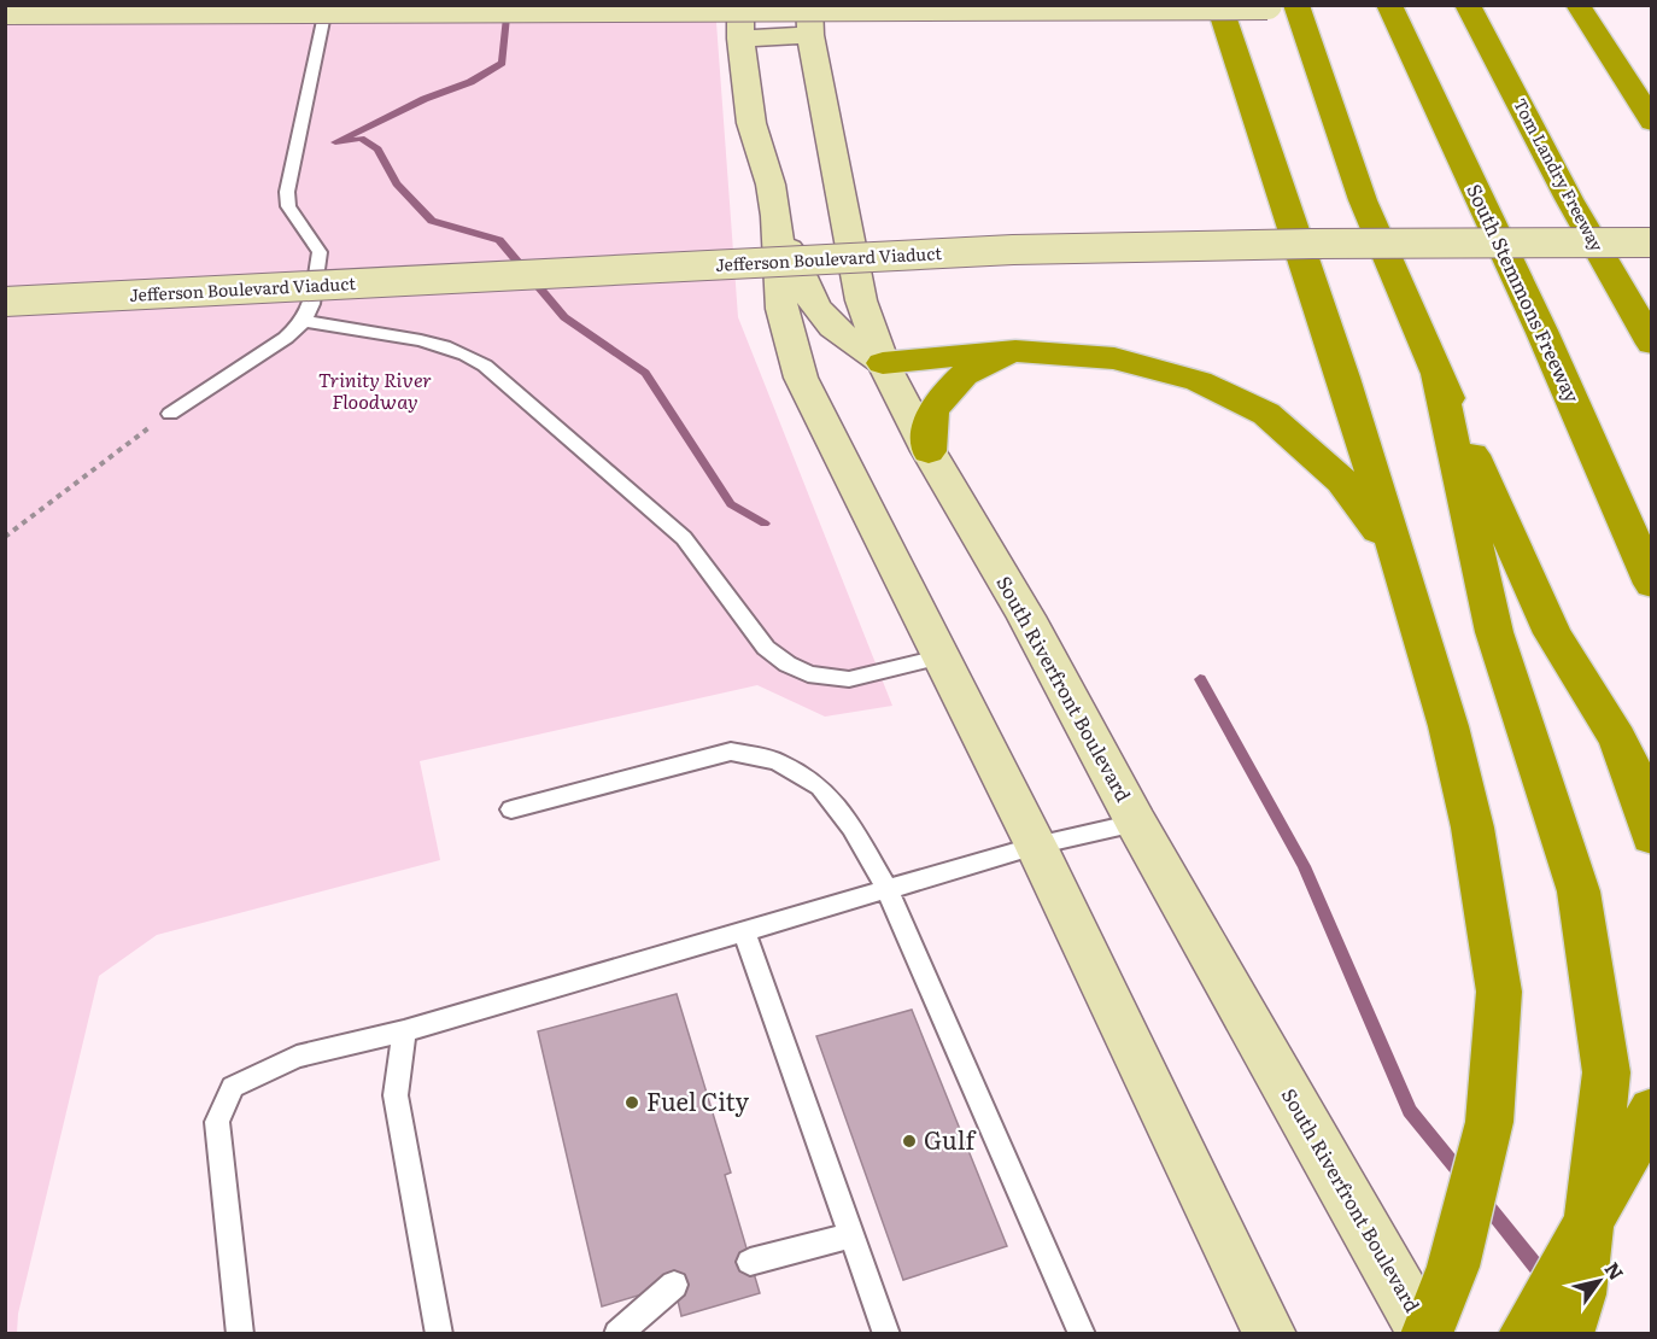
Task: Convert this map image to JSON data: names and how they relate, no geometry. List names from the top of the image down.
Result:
{
  "streets": {
    "highway": ["Tom Landry Freeway", "South Stemmons Freeway"],
    "main road": ["Jefferson Boulevard Viaduct", "South Riverfront Boulevard"]
  },
  "parks": ["Trinity River Floodway"],
  "places": ["Fuel City", "Gulf"],
  "north": "top right"
}
